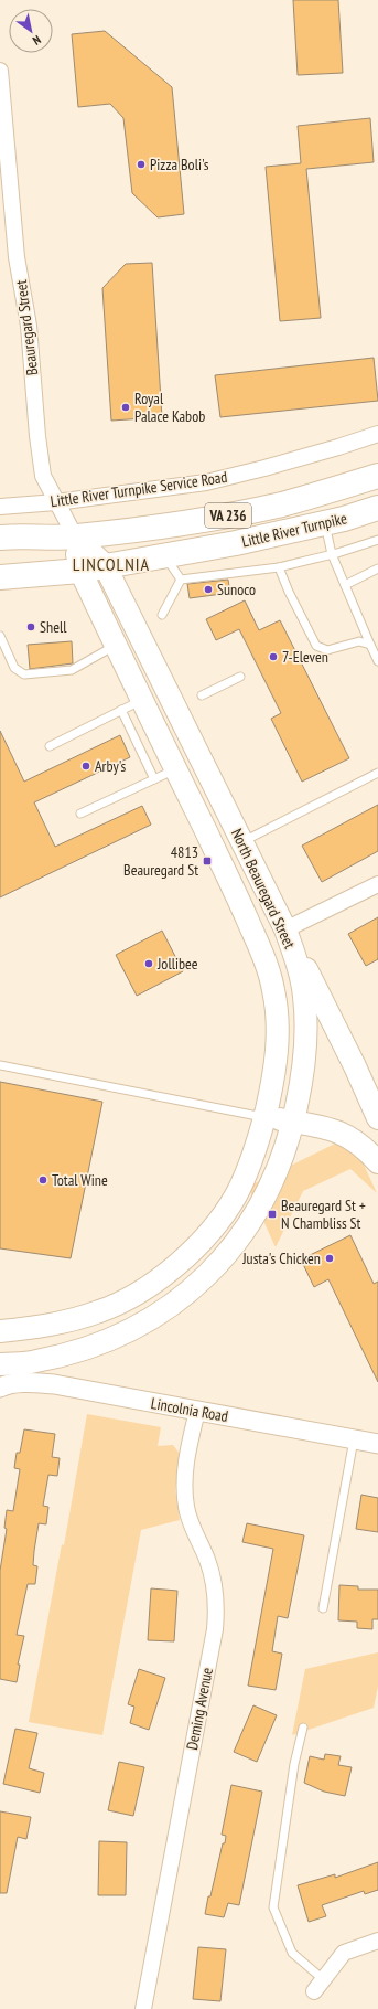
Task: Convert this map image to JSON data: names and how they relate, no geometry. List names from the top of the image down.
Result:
{
  "streets": {
    "main road": [
      "Beauregard Street",
      "VA 236",
      "Little River Turnpike",
      "North Beauregard Street"
    ],
    "street": ["Little River Turnpike Service Road", "Lincolnia Road", "Deming Avenue"]
  },
  "crossings": [
    ["Beauregard Street", "Little River Turnpike Service Road"],
    ["Beauregard Street", "Little River Turnpike"],
    ["Beauregard Street", "North Beauregard Street"],
    ["Little River Turnpike", "North Beauregard Street"],
    ["Lincolnia Road", "Deming Avenue"]
  ],
  "districts": ["LINCOLNIA"],
  "places": {
    "other": [
      "Pizza Boli's",
      "Royal Palace Kabob",
      "Sunoco",
      "Shell",
      "7-Eleven",
      "Arby's",
      "Jollibee",
      "Total Wine",
      "Justa's Chicken"
    ],
    "transit": ["4813 Beauregard St", "Beauregard St + N Chambliss St"]
  },
  "north": "bottom right"
}
